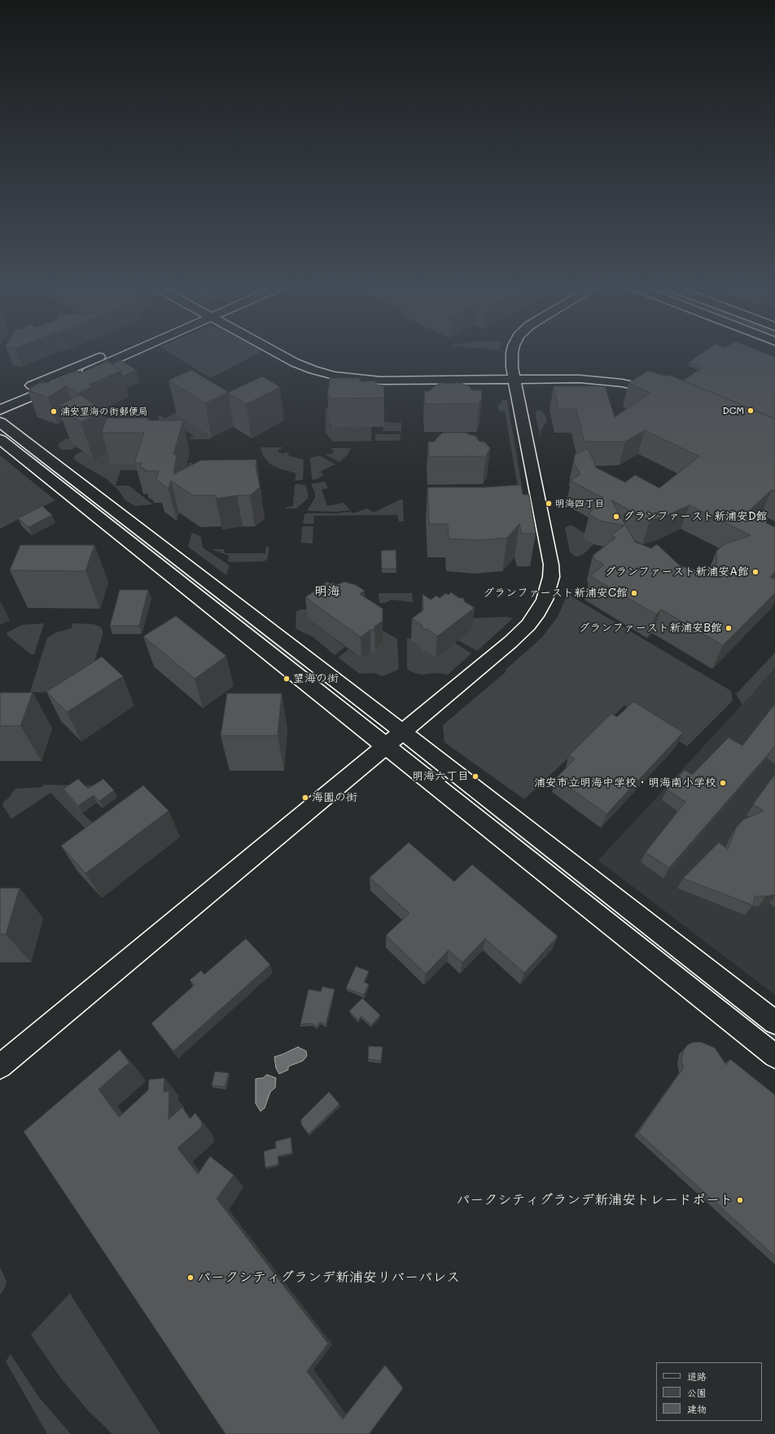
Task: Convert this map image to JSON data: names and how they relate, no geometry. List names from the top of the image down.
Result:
{
  "districts": ["明海"],
  "places": [
    "DCM",
    "浦安望海の街郵便局",
    "明海四丁目",
    "グランファースト新浦安D館",
    "グランファースト新浦安A館",
    "グランファースト新浦安C館",
    "グランファースト新浦安B館",
    "望海の街",
    "明海六丁目",
    "浦安市立明海中学校・明海南小学校",
    "海園の街",
    "パークシティグランデ新浦安トレードポート",
    "パークシティグランデ新浦安リバーパレス"
  ],
  "legend": ["道路", "公園", "建物"]
}
